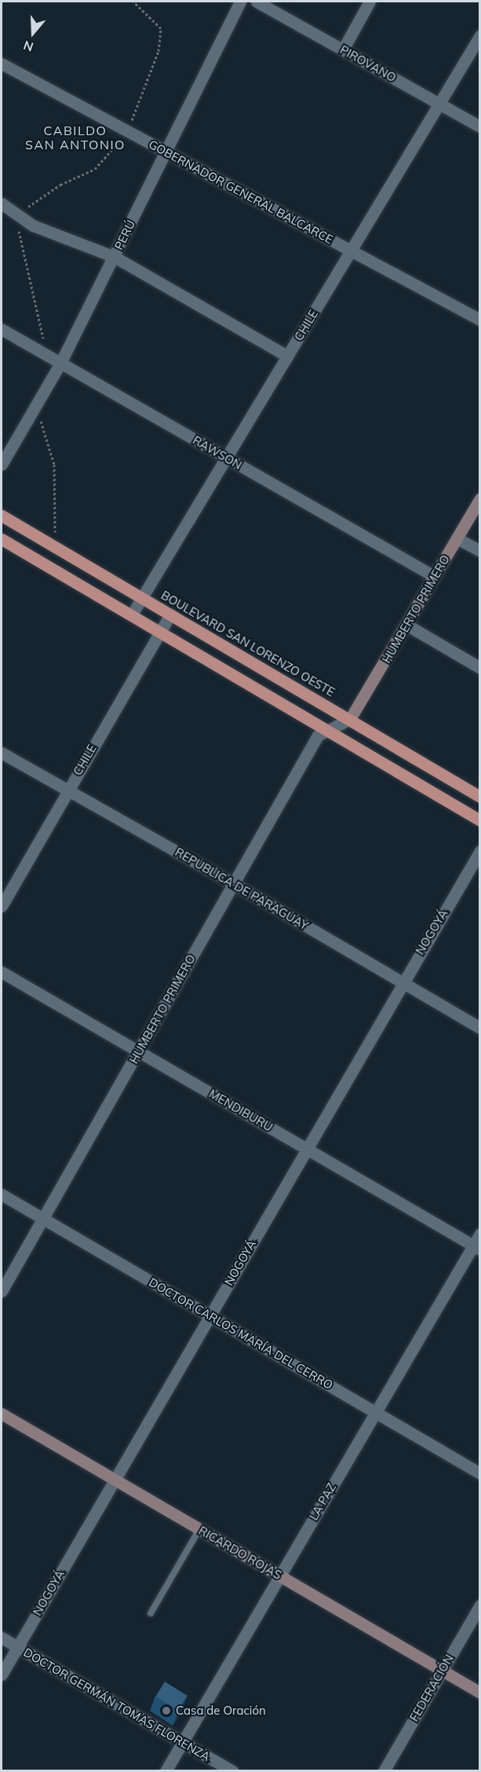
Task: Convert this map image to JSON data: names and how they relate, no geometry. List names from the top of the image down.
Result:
{
  "streets": {
    "main road": ["BOULEVARD SAN LORENZO OESTE"],
    "street": [
      "PIROVANO",
      "GOBERNADOR GENERAL BALCARCE",
      "PERÚ",
      "CHILE",
      "RAWSON",
      "HUMBERTO PRIMERO",
      "REPUBLICA DE PARAGUAY",
      "NOGOYÁ",
      "MENDIBURU",
      "DOCTOR CARLOS MARÍA DEL CERRO",
      "LA PAZ",
      "RICARDO ROJAS",
      "FEDERACIÓN",
      "DOCTOR GERMÁN TOMAS FLORENZA"
    ]
  },
  "crossings": [
    ["PIROVANO", "CHILE"],
    ["GOBERNADOR GENERAL BALCARCE", "PERÚ"],
    ["GOBERNADOR GENERAL BALCARCE", "CHILE"],
    ["PERÚ", "RAWSON"],
    ["CHILE", "RAWSON"],
    ["CHILE", "BOULEVARD SAN LORENZO OESTE"],
    ["CHILE", "REPUBLICA DE PARAGUAY"],
    ["RAWSON", "HUMBERTO PRIMERO"],
    ["HUMBERTO PRIMERO", "BOULEVARD SAN LORENZO OESTE"],
    ["HUMBERTO PRIMERO", "REPUBLICA DE PARAGUAY"],
    ["HUMBERTO PRIMERO", "MENDIBURU"],
    ["HUMBERTO PRIMERO", "DOCTOR CARLOS MARÍA DEL CERRO"],
    ["REPUBLICA DE PARAGUAY", "NOGOYÁ"],
    ["NOGOYÁ", "MENDIBURU"],
    ["NOGOYÁ", "DOCTOR CARLOS MARÍA DEL CERRO"],
    ["NOGOYÁ", "RICARDO ROJAS"],
    ["NOGOYÁ", "DOCTOR GERMÁN TOMAS FLORENZA"],
    ["MENDIBURU", "LA PAZ"],
    ["DOCTOR CARLOS MARÍA DEL CERRO", "LA PAZ"],
    ["LA PAZ", "RICARDO ROJAS"],
    ["LA PAZ", "DOCTOR GERMÁN TOMAS FLORENZA"],
    ["RICARDO ROJAS", "FEDERACIÓN"]
  ],
  "districts": ["CABILDO SAN ANTONIO"],
  "places": ["Casa de Oración"],
  "north": "bottom"
}
